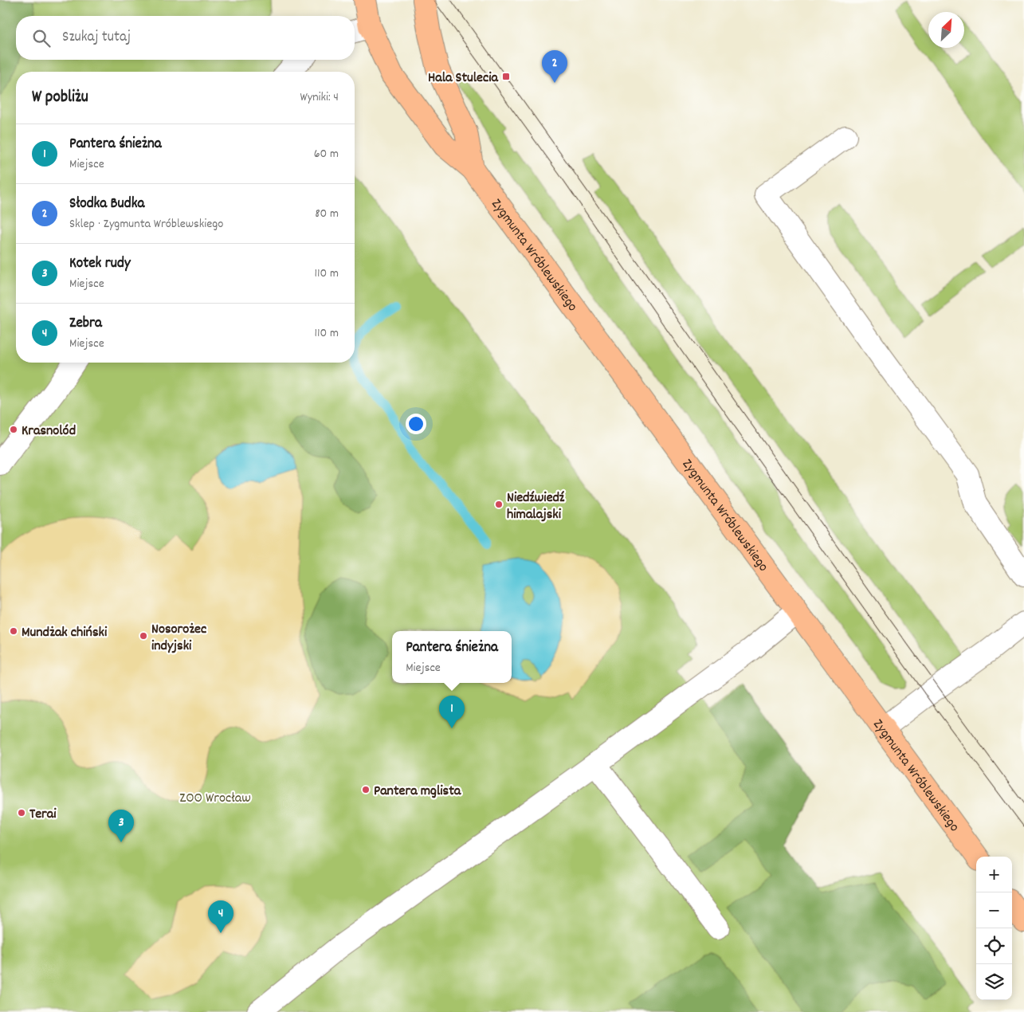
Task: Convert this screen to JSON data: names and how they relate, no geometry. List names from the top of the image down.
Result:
{
  "streets": {
    "main road": ["Zygmunta Wróblewskiego"]
  },
  "parks": ["ZOO Wrocław"],
  "places": {
    "transit": ["Hala Stulecia"],
    "other": [
      "Krasnolód",
      "Niedźwiedź himalajski",
      "Mundżak chiński",
      "Nosorożec indyjski",
      "Pantera mglista",
      "Terai"
    ]
  },
  "north": "top right",
  "page": {
    "search": "Szukaj tutaj",
    "pins": [
      "2",
      "1",
      "3",
      "4"
    ],
    "heading": ["W pobliżu", "Wyniki: 4"],
    "list": [
      {
        "mark": "1",
        "name": "Pantera śnieżna",
        "note": "Miejsce",
        "value": "60 m"
      },
      {
        "mark": "2",
        "name": "Słodka Budka",
        "note": "Sklep · Zygmunta Wróblewskiego",
        "value": "80 m"
      },
      {
        "mark": "3",
        "name": "Kotek rudy",
        "note": "Miejsce",
        "value": "110 m"
      },
      {
        "mark": "4",
        "name": "Zebra",
        "note": "Miejsce",
        "value": "110 m"
      }
    ],
    "popup": ["Pantera śnieżna", "Miejsce"],
    "map_buttons": ["+", "−"]
  }
}
